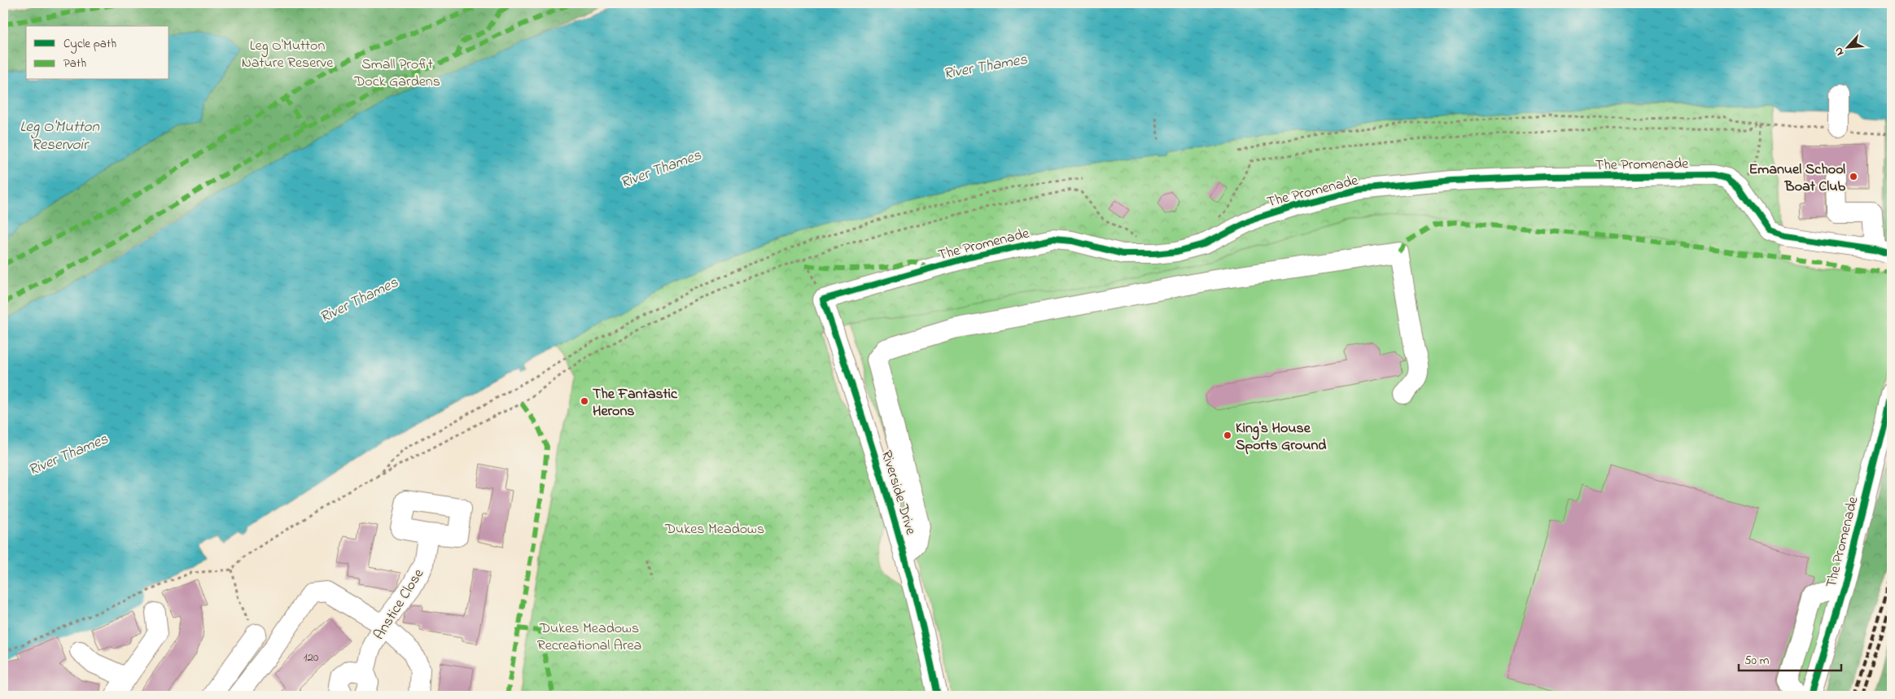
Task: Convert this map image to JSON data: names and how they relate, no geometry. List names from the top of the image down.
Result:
{
  "streets": {
    "street": ["The Promenade", "Riverside Drive", "Anstice Close"]
  },
  "crossings": [
    ["The Promenade", "Riverside Drive"]
  ],
  "water": ["River Thames", "Leg O'Mutton Reservoir"],
  "parks": [
    "Leg O'Mutton Nature Reserve",
    "Small Profit Dock Gardens",
    "Dukes Meadows",
    "Dukes Meadows Recreational Area"
  ],
  "places": ["Emanuel School Boat Club", "The Fantastic Herons", "King's House Sports Ground"],
  "house_numbers": ["120"],
  "legend": ["Cycle path", "Path"],
  "scale_bar": "50 m",
  "north": "bottom left"
}
